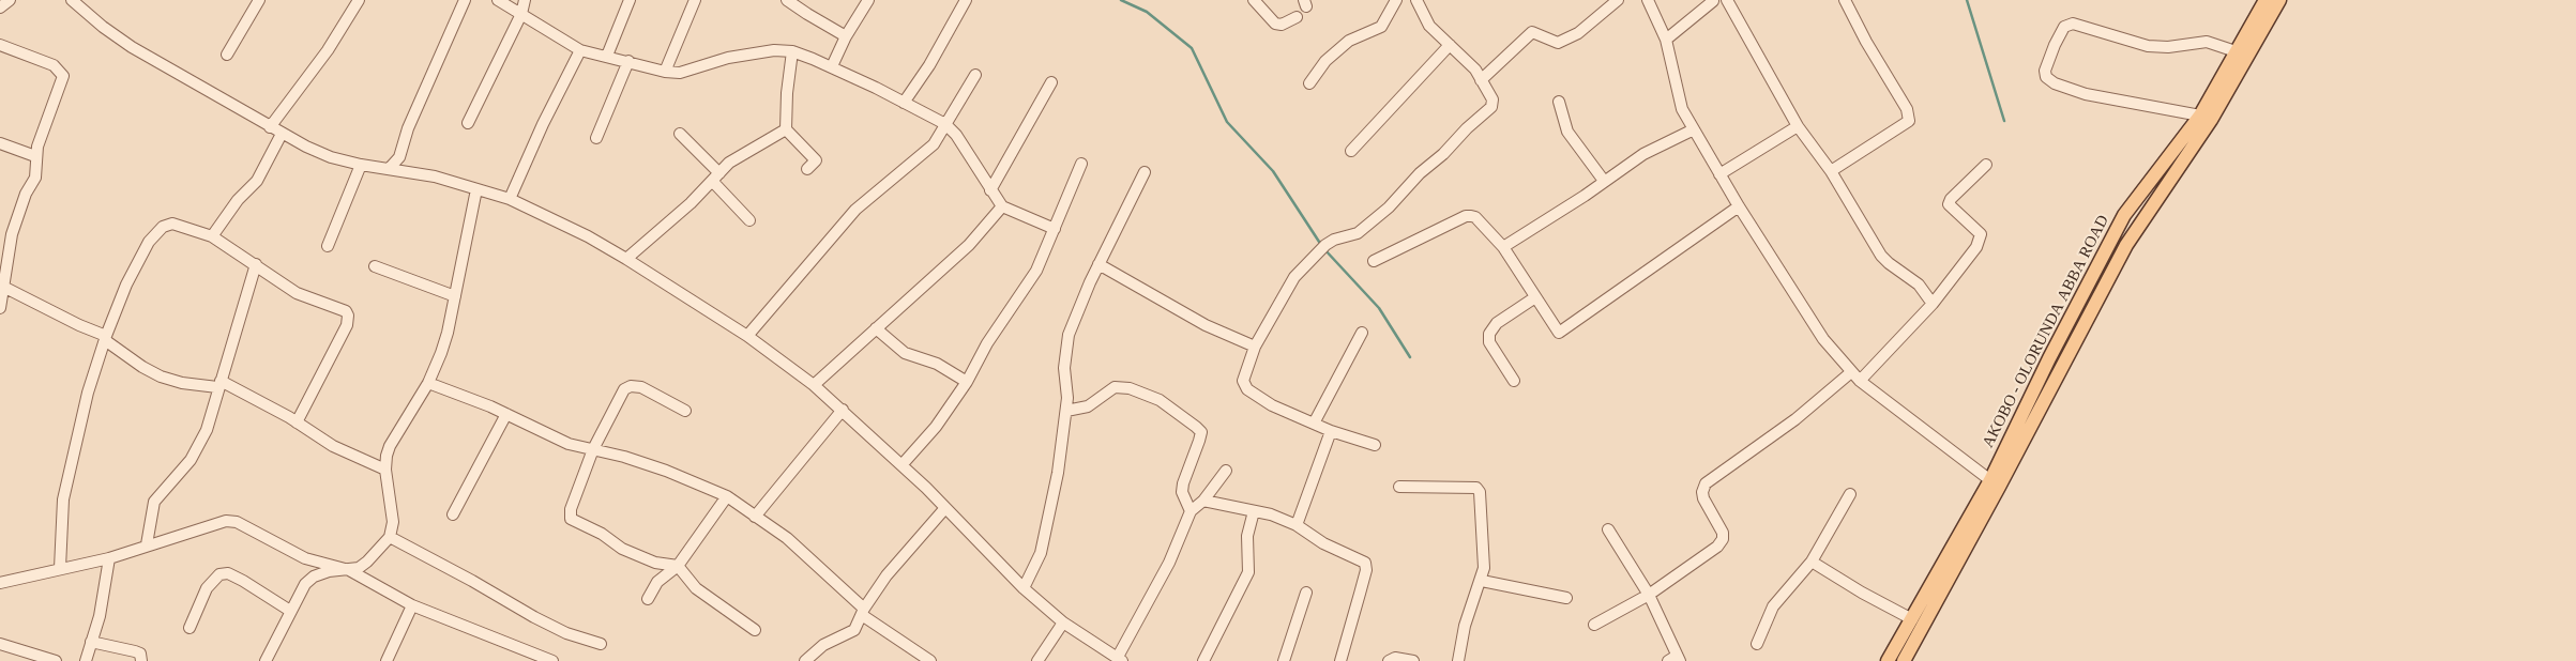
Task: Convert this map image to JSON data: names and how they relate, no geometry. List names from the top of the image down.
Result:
{
  "streets": {
    "main road": ["AKOBO - OLORUNDA ABBA ROAD"]
  }
}
